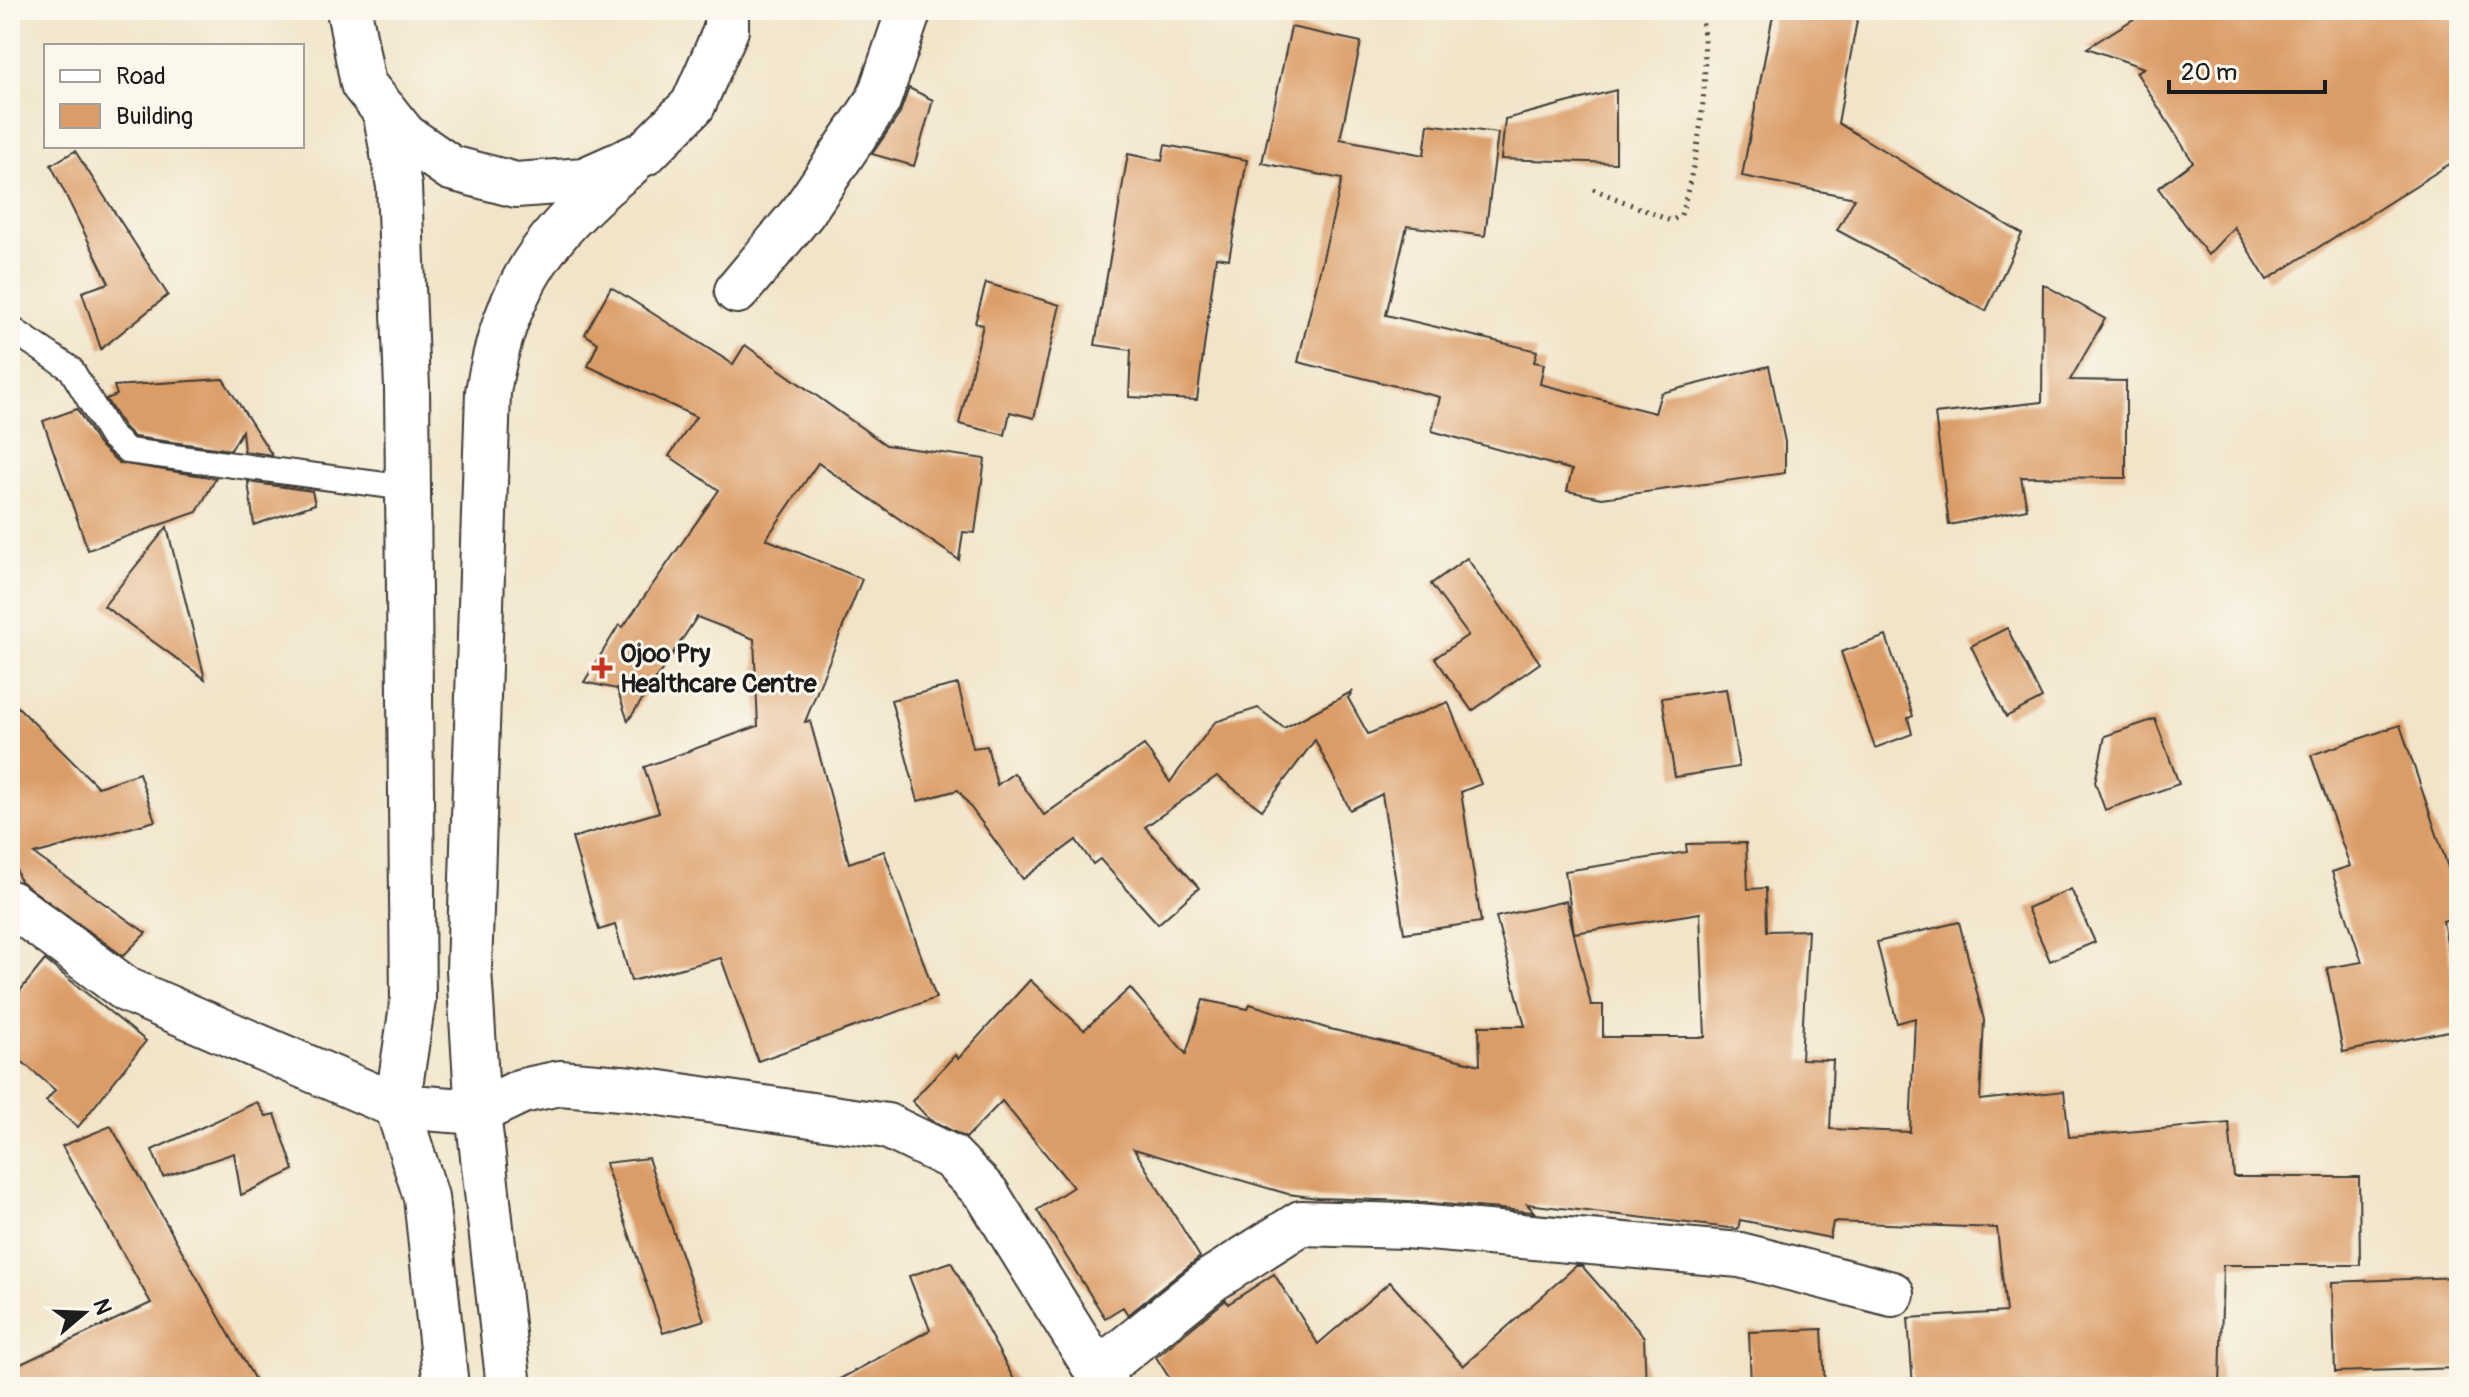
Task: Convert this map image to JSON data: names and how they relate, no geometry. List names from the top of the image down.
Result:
{
  "places": {
    "health": ["Ojoo Pry Healthcare Centre"]
  },
  "legend": ["Road", "Building"],
  "scale_bar": "20 m",
  "north": "right"
}
